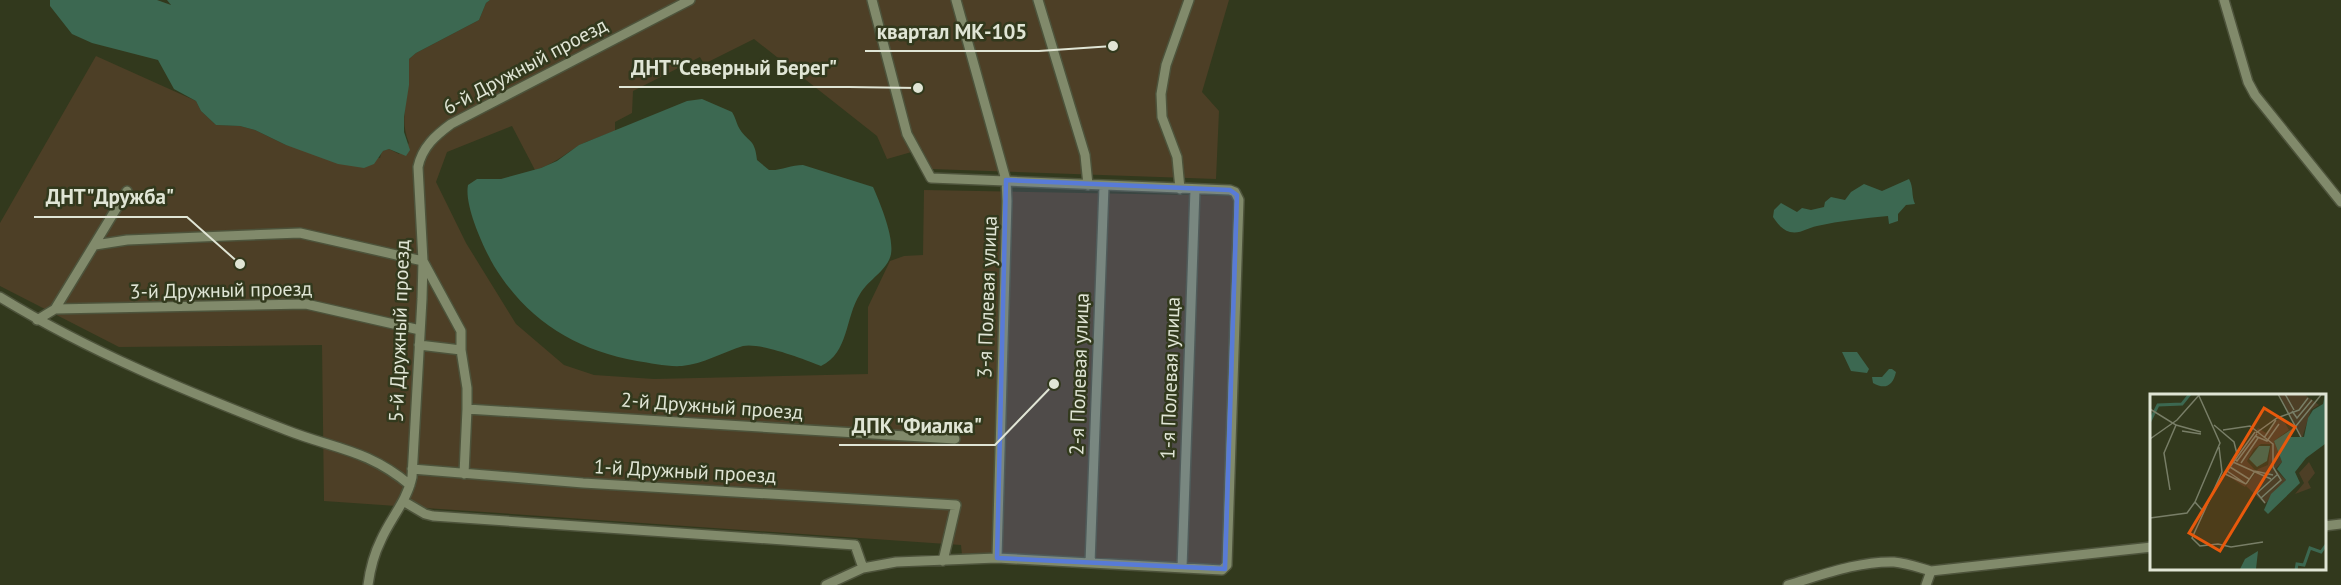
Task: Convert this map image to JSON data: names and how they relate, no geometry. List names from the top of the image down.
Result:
{
  "streets": {
    "street": [
      "6-й Дружный проезд",
      "3-й Дружный проезд",
      "3-я Полевая улица",
      "5-й Дружный проезд",
      "2-я Полевая улица",
      "1-я Полевая улица",
      "2-й Дружный проезд",
      "1-й Дружный проезд"
    ]
  },
  "crossings": [
    ["6-й Дружный проезд", "5-й Дружный проезд"],
    ["3-й Дружный проезд", "5-й Дружный проезд"],
    ["5-й Дружный проезд", "1-й Дружный проезд"]
  ],
  "places": [
    "квартал МК-105",
    "ДНТ\"Северный Берег\"",
    "ДНТ\"Дружба\"",
    "ДПК \"Фиалка\""
  ]
}
